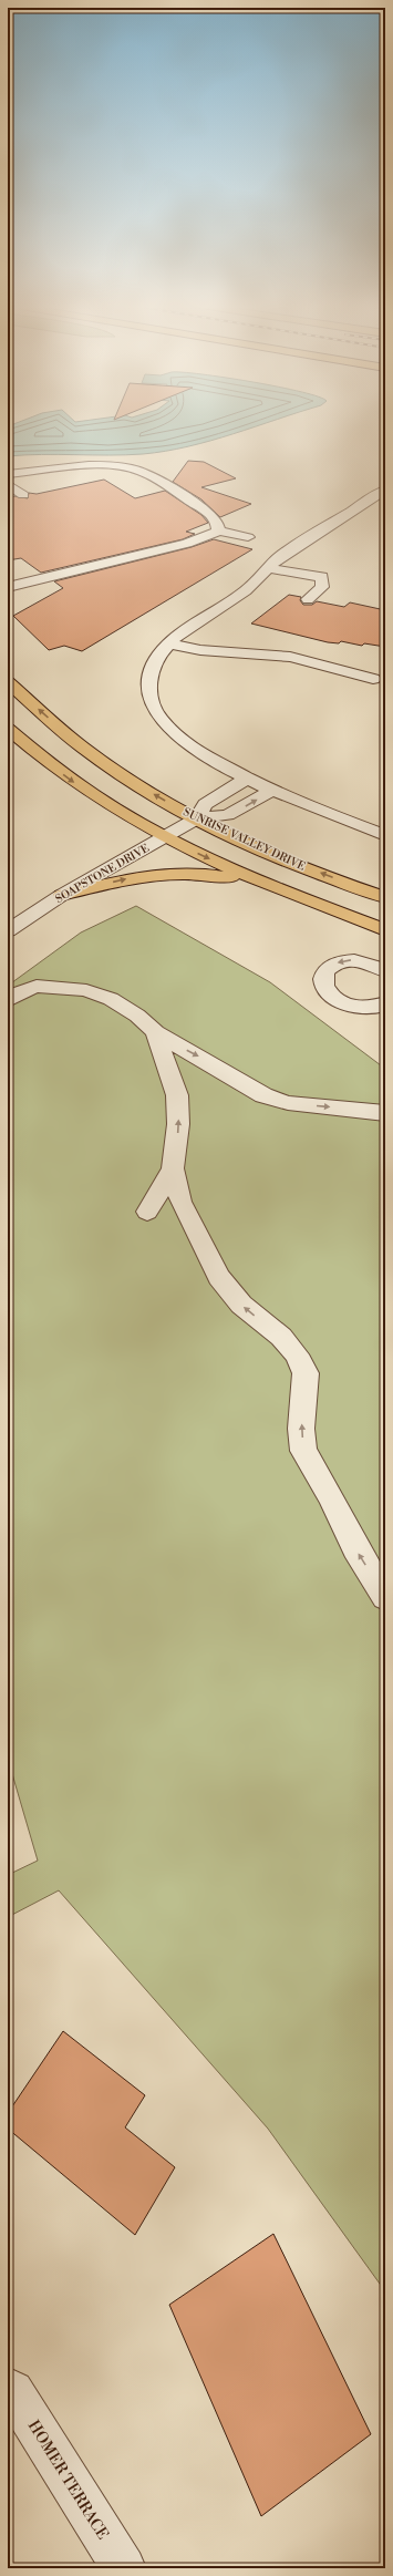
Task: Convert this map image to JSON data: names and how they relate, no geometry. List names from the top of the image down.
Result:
{
  "streets": {
    "main road": ["SUNRISE VALLEY DRIVE"],
    "street": ["SOAPSTONE DRIVE", "HOMER TERRACE"]
  },
  "crossings": [
    ["SUNRISE VALLEY DRIVE", "SOAPSTONE DRIVE"]
  ]
}
